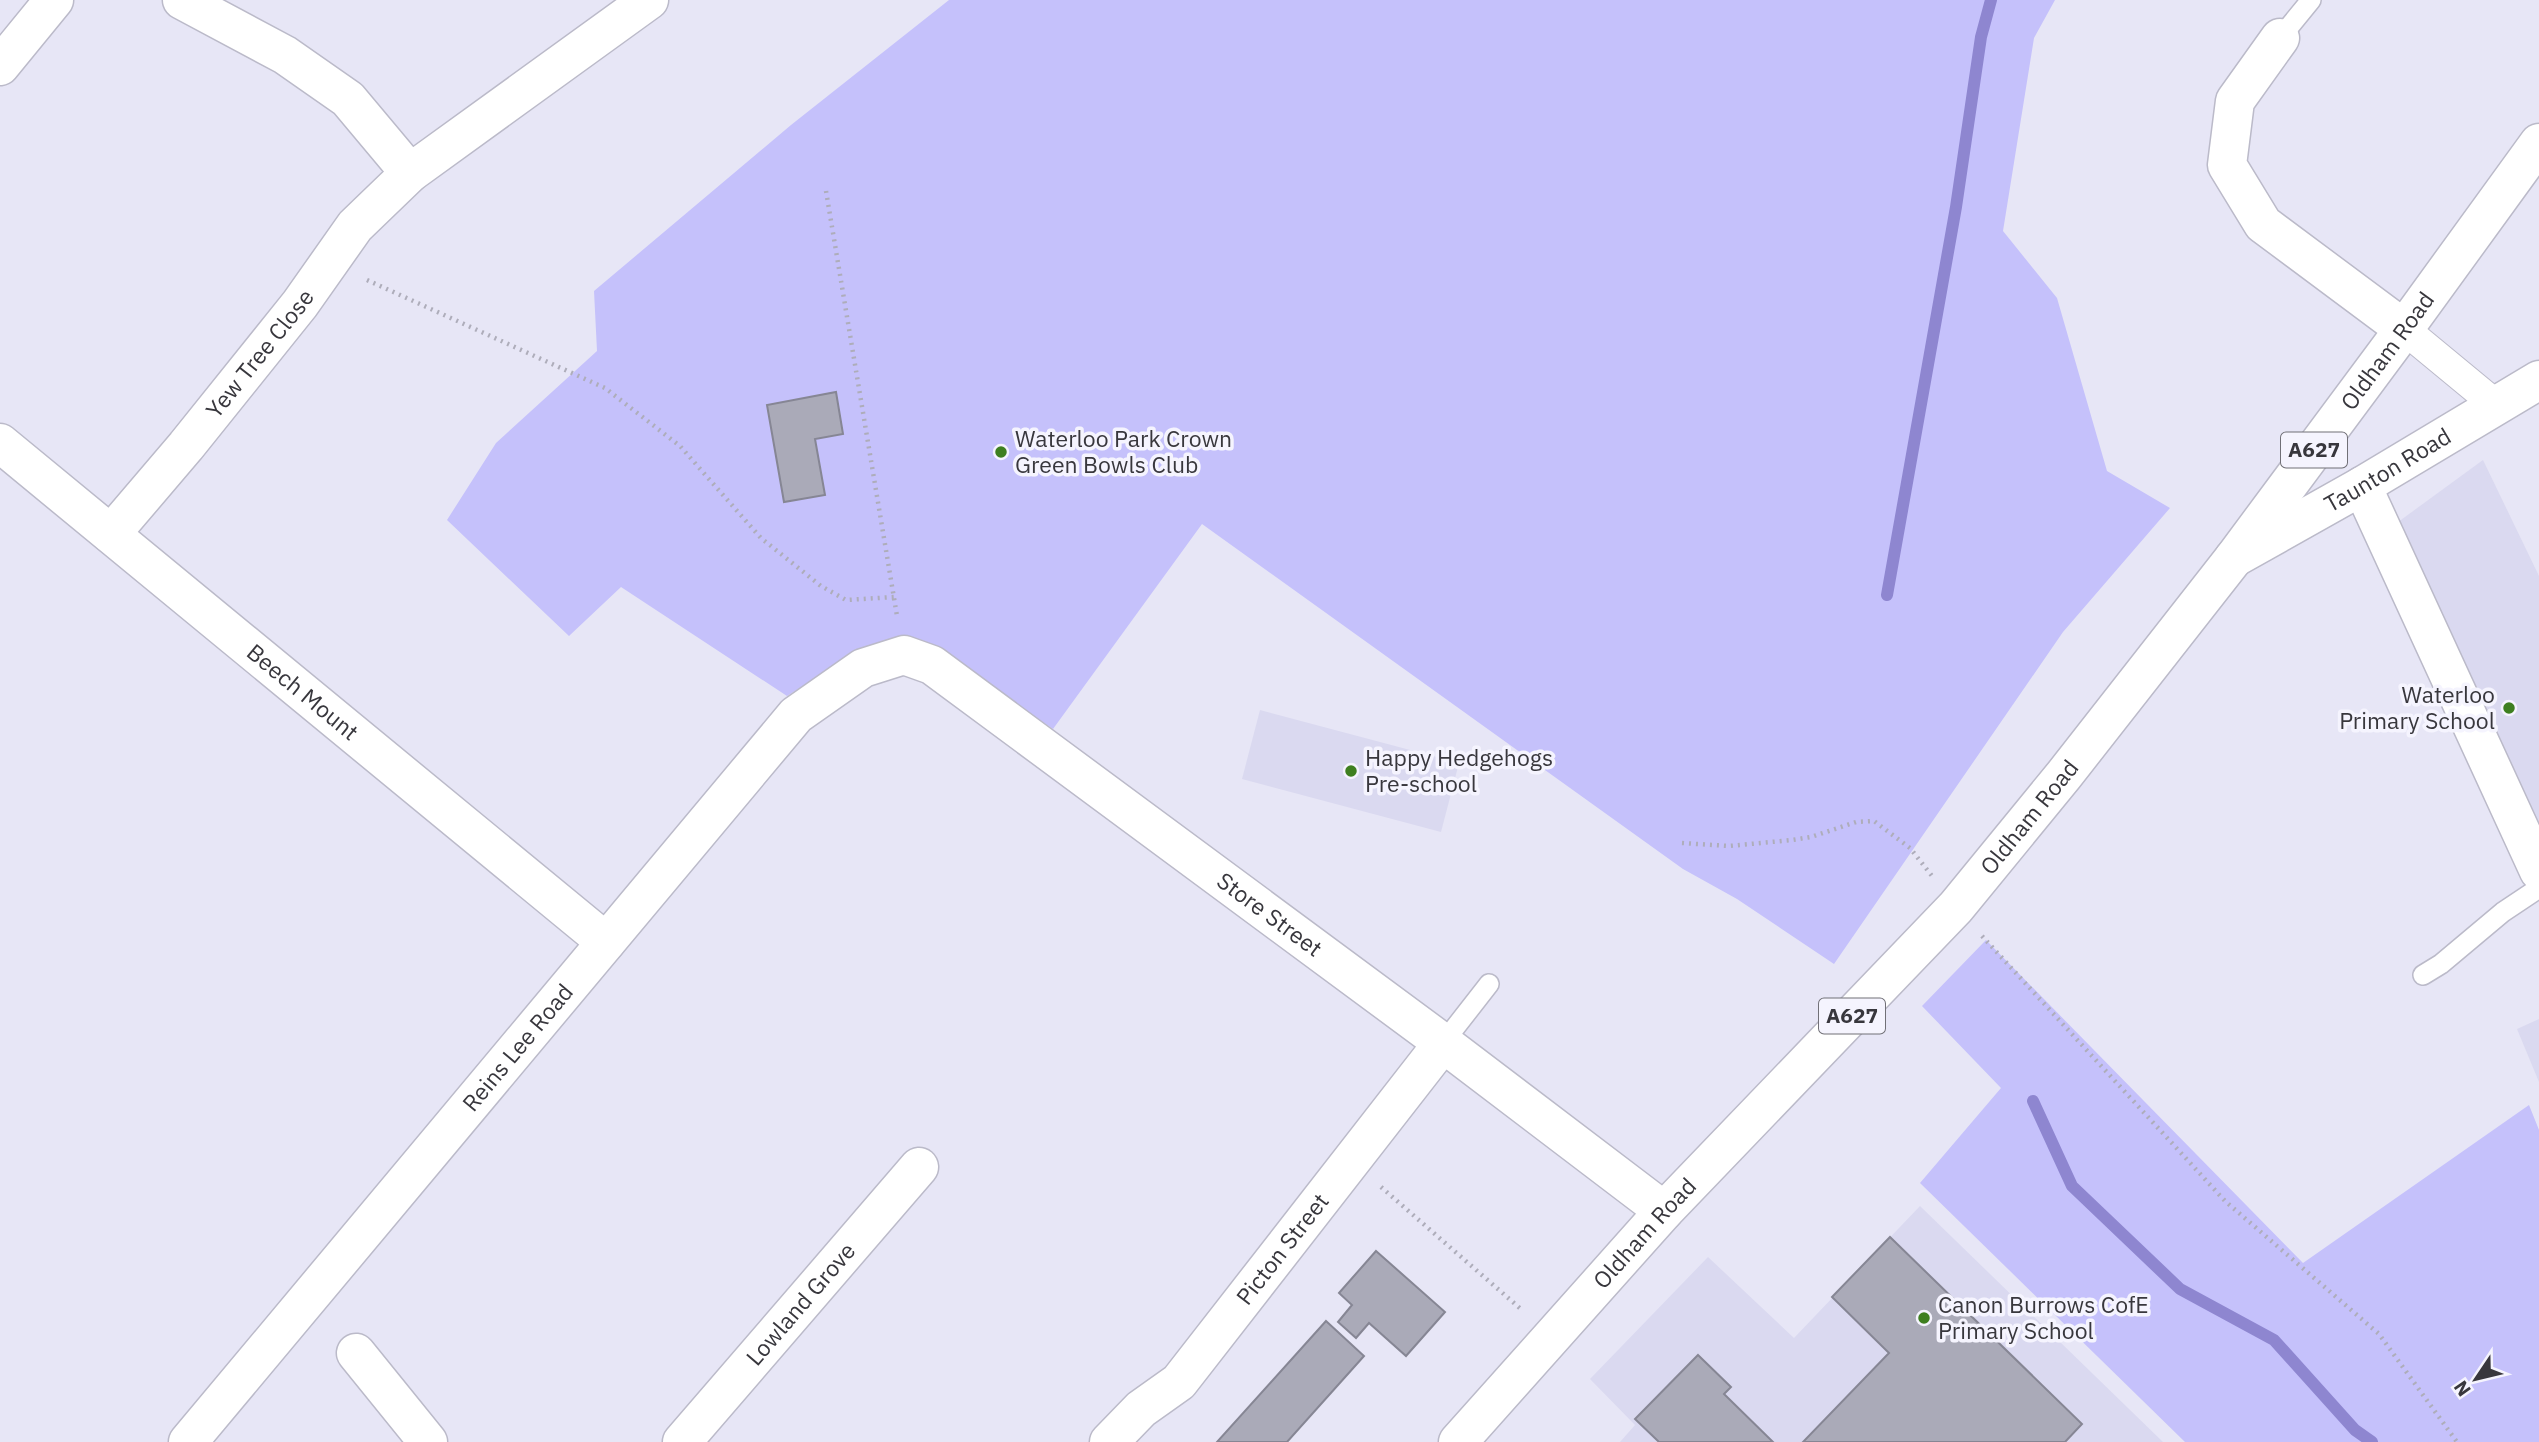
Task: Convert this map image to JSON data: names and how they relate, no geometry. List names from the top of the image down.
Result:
{
  "streets": {
    "main road": [
      "Yew Tree Close",
      "Oldham Road",
      "A627",
      "Taunton Road",
      "Beech Mount",
      "Store Street",
      "Reins Lee Road",
      "Picton Street",
      "Lowland Grove"
    ]
  },
  "crossings": [
    ["Yew Tree Close", "Beech Mount"],
    ["Oldham Road", "Taunton Road"],
    ["Oldham Road", "Store Street"],
    ["Beech Mount", "Reins Lee Road"],
    ["Store Street", "Reins Lee Road"],
    ["Store Street", "Picton Street"]
  ],
  "places": [
    "Waterloo Park Crown Green Bowls Club",
    "Waterloo Primary School",
    "Happy Hedgehogs Pre-school",
    "Canon Burrows CofE Primary School"
  ],
  "north": "bottom left"
}
